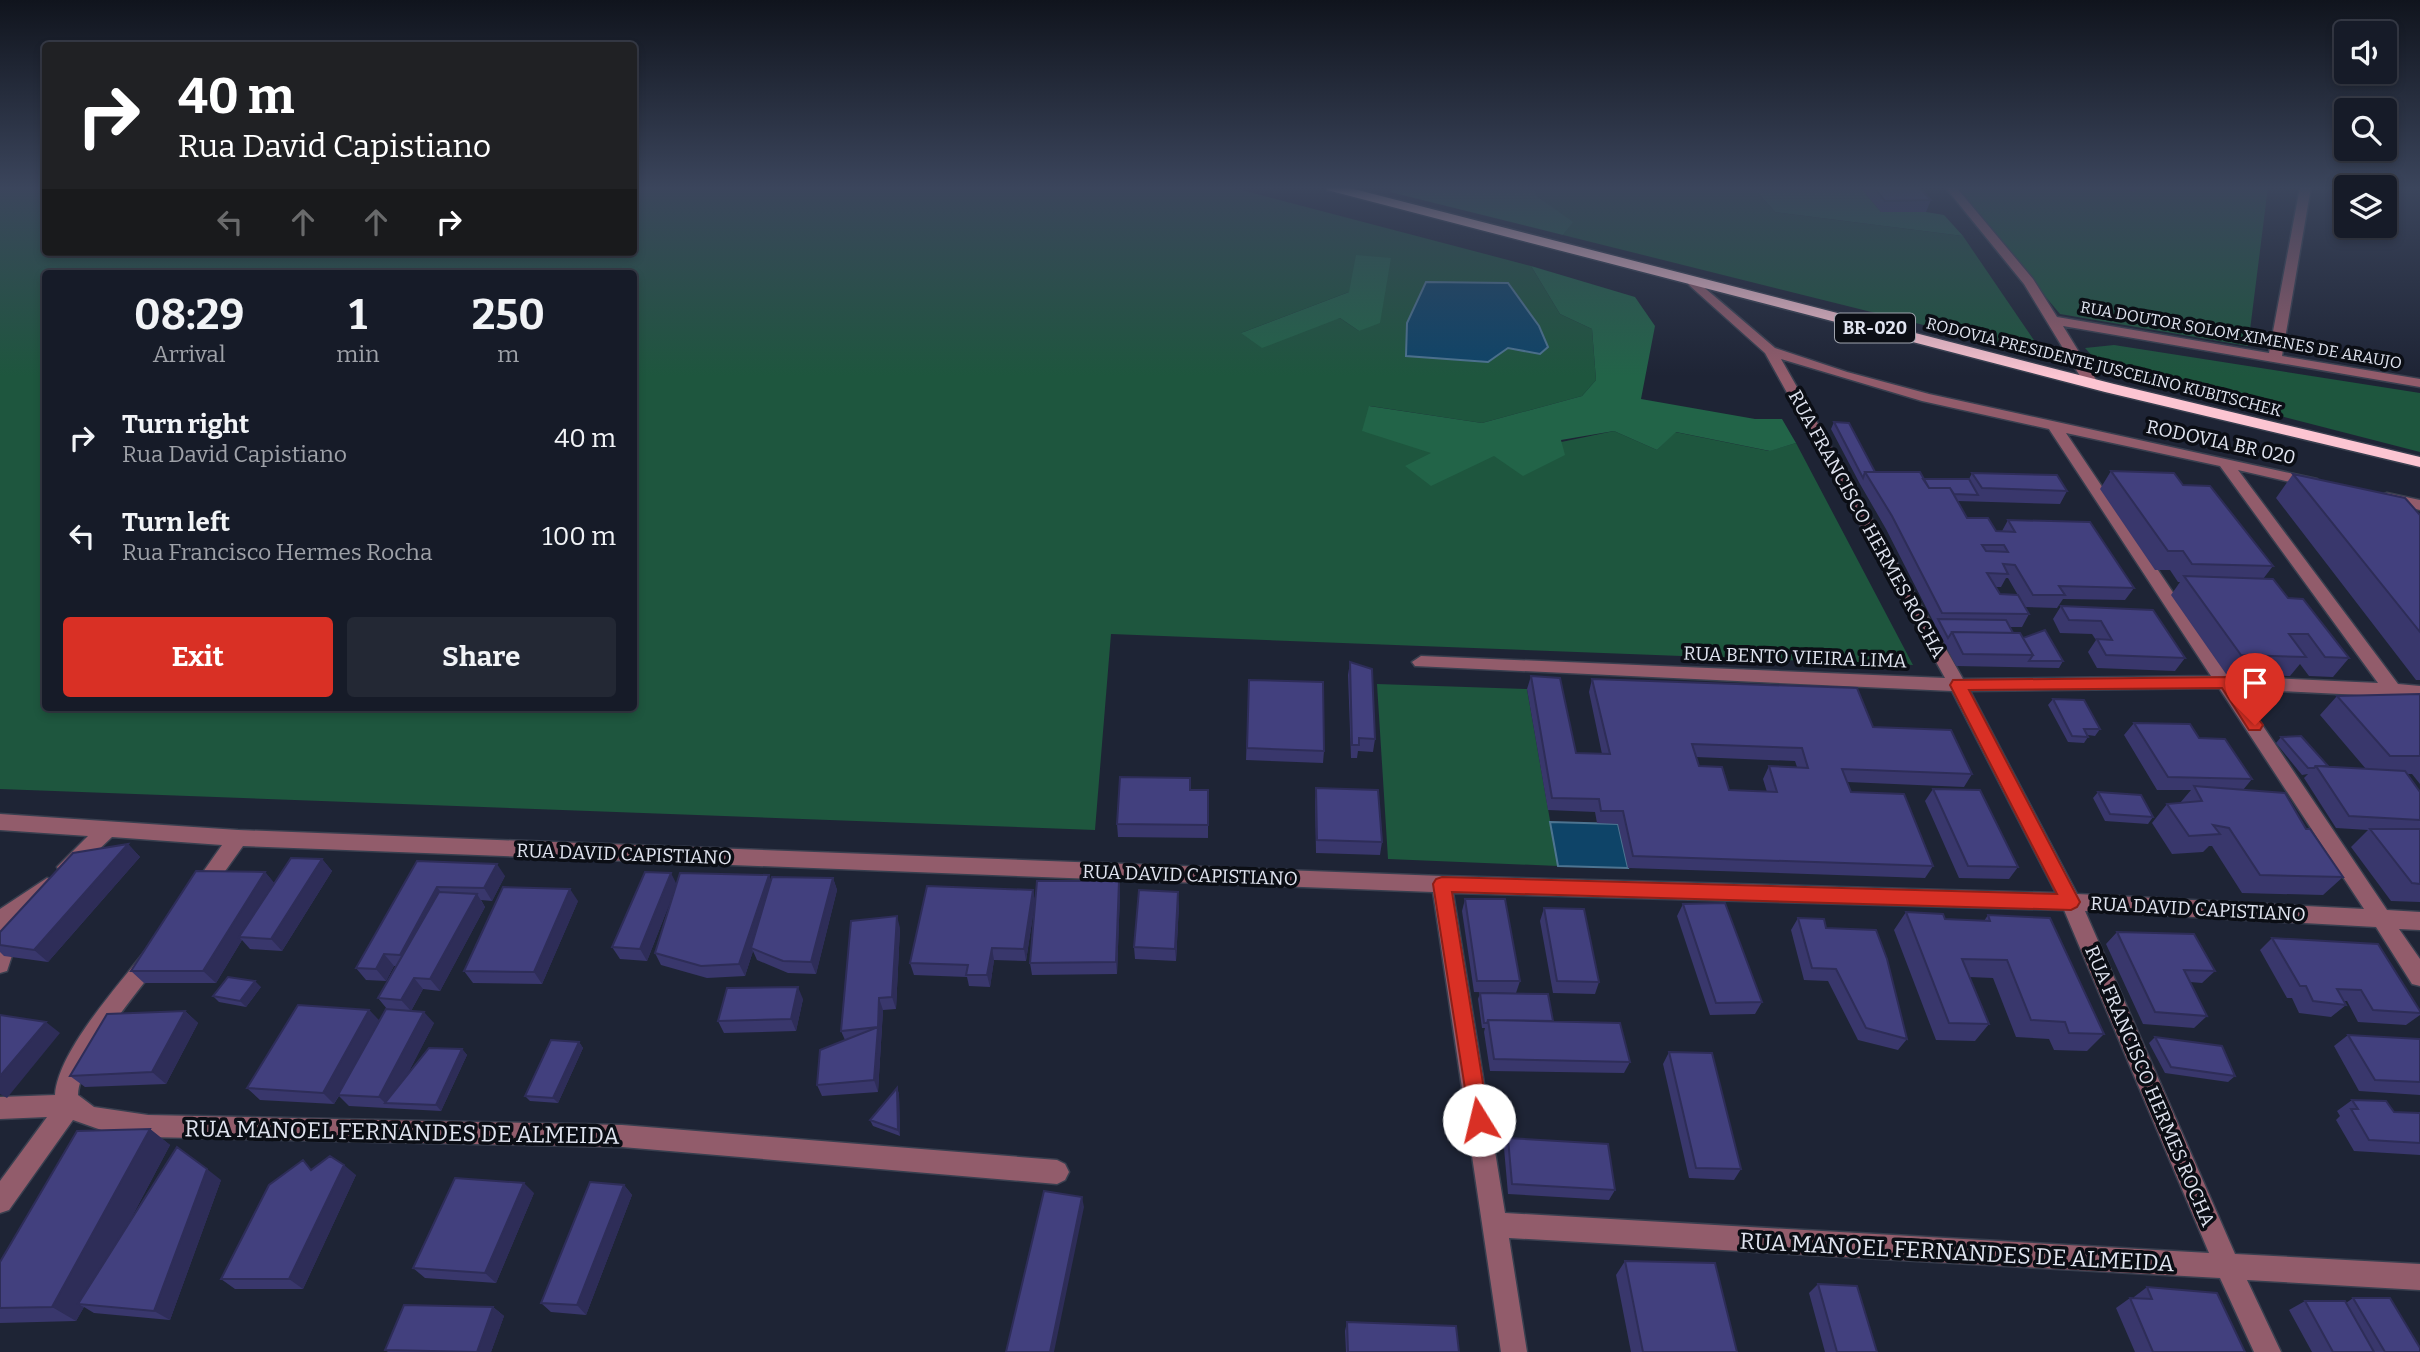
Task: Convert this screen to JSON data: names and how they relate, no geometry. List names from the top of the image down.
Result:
{
  "streets": {
    "highway": ["BR-020", "RODOVIA PRESIDENTE JUSCELINO KUBITSCHEK"],
    "street": [
      "RUA DOUTOR SOLOM XIMENES DE ARAUJO",
      "RODOVIA BR 020",
      "RUA FRANCISCO HERMES ROCHA",
      "RUA BENTO VIEIRA LIMA",
      "RUA DAVID CAPISTIANO",
      "RUA MANOEL FERNANDES DE ALMEIDA"
    ]
  },
  "crossings": [
    ["RODOVIA BR 020", "RUA FRANCISCO HERMES ROCHA"],
    ["RUA FRANCISCO HERMES ROCHA", "RUA BENTO VIEIRA LIMA"],
    ["RUA FRANCISCO HERMES ROCHA", "RUA DAVID CAPISTIANO"],
    ["RUA FRANCISCO HERMES ROCHA", "RUA MANOEL FERNANDES DE ALMEIDA"]
  ],
  "page": {
    "turn": ["40 m", "Rua David Capistiano"],
    "eta": [
      "08:29",
      "Arrival",
      "1",
      "min",
      "250",
      "m"
    ],
    "list": [
      {
        "name": "Turn right",
        "note": "Rua David Capistiano",
        "value": "40 m"
      },
      {
        "name": "Turn left",
        "note": "Rua Francisco Hermes Rocha",
        "value": "100 m"
      }
    ],
    "buttons": ["Exit", "Share"]
  }
}
